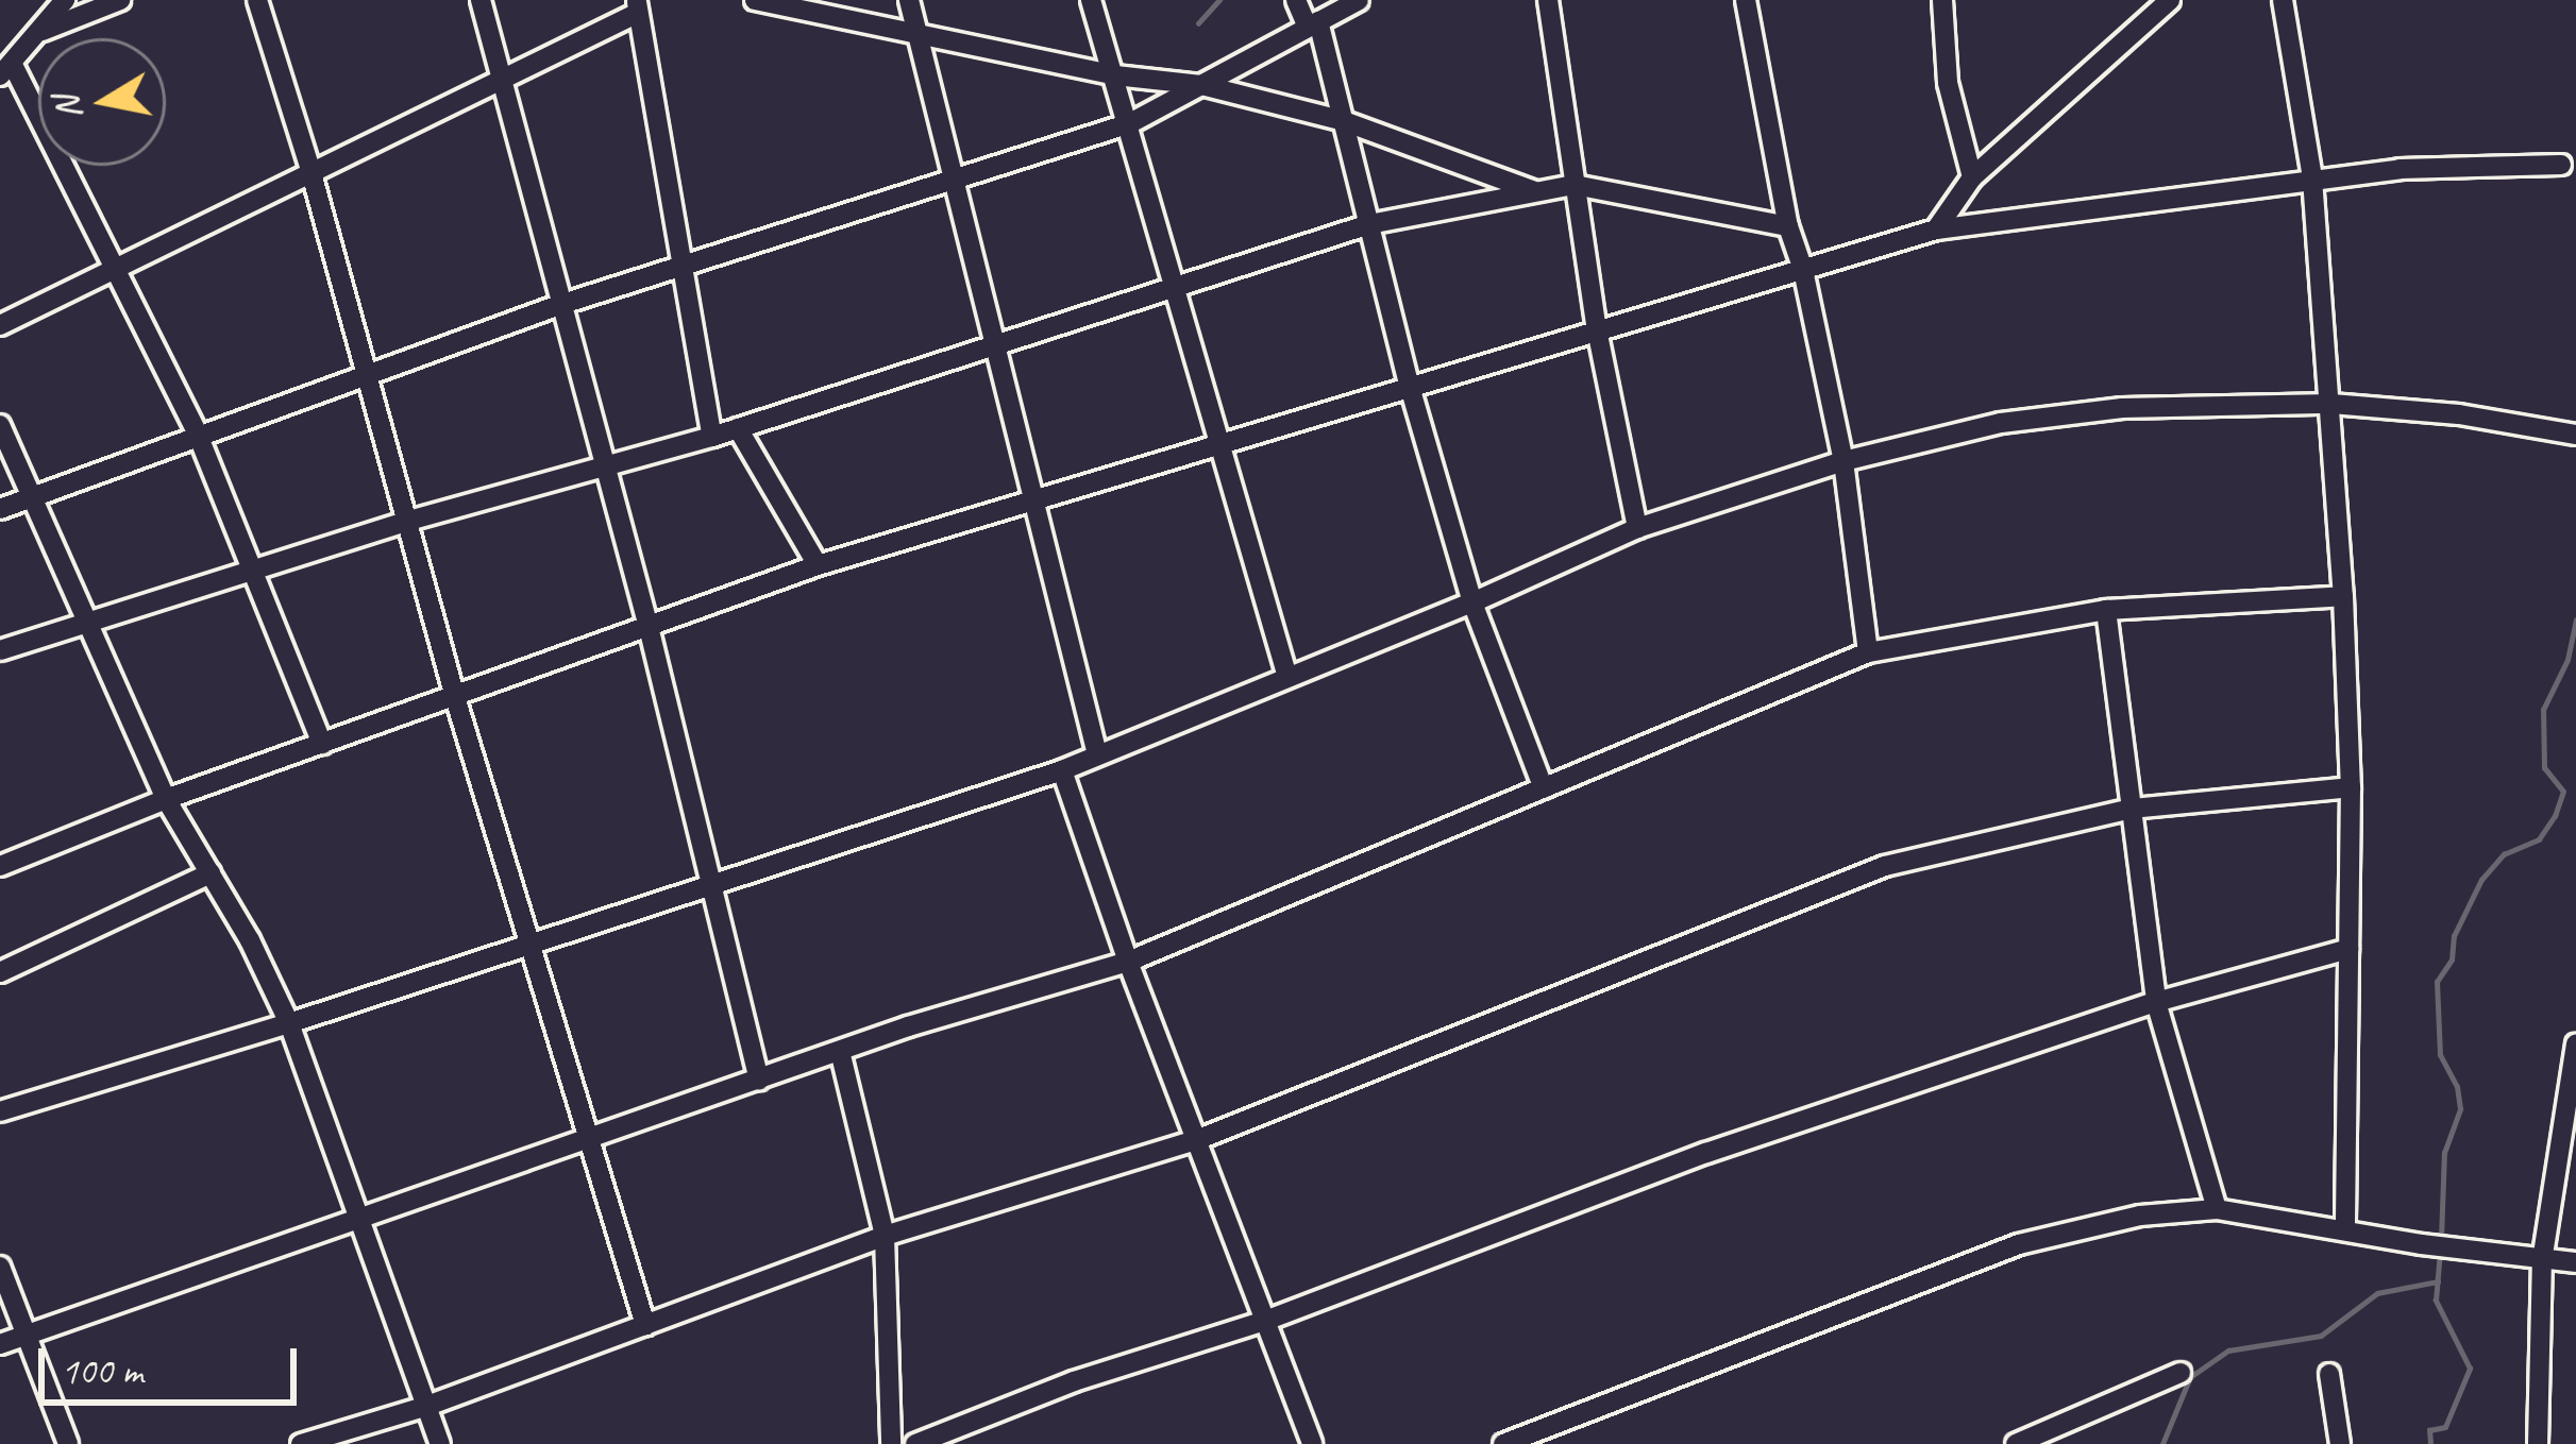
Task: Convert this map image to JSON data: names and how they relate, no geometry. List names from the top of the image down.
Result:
{
  "scale_bar": "100 m",
  "north": "left"
}
